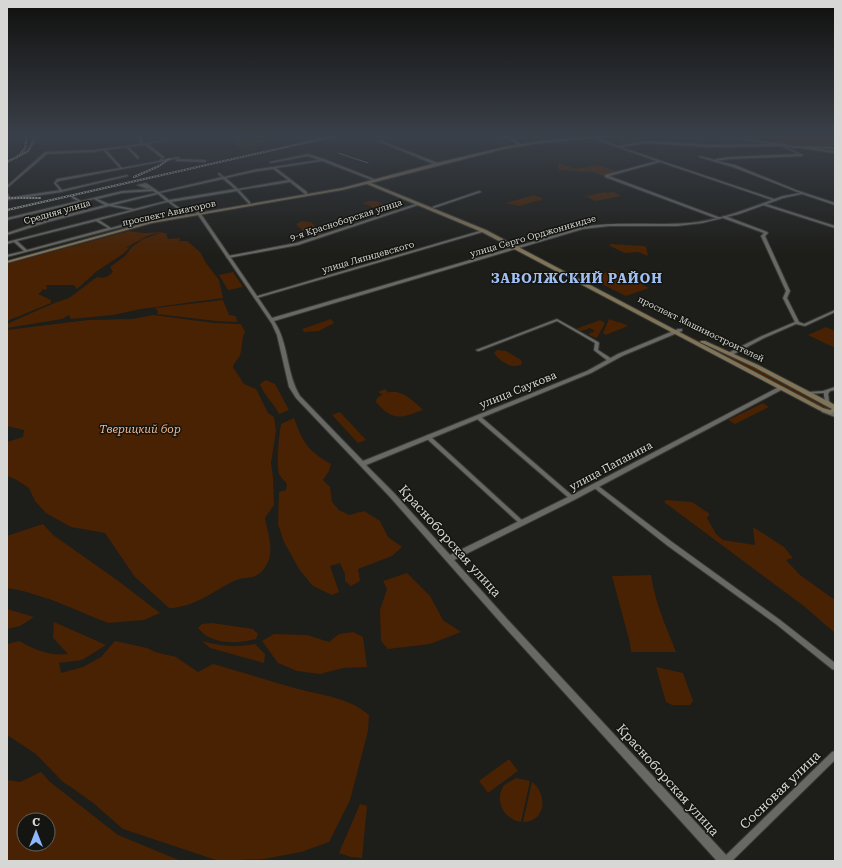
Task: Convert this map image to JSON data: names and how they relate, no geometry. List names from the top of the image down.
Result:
{
  "streets": {
    "main road": ["проспект Авиаторов", "проспект Машиностроителей"],
    "street": [
      "Средняя улица",
      "9-я Красноборская улица",
      "улица Серго Орджоникидзе",
      "улица Ляпидевского",
      "улица Саукова",
      "улица Папанина",
      "Красноборская улица",
      "Сосновая улица"
    ]
  },
  "crossings": [
    ["проспект Авиаторов", "проспект Машиностроителей"],
    ["проспект Авиаторов", "Красноборская улица"],
    ["9-я Красноборская улица", "проспект Машиностроителей"],
    ["9-я Красноборская улица", "Красноборская улица"],
    ["улица Серго Орджоникидзе", "проспект Машиностроителей"],
    ["улица Серго Орджоникидзе", "Красноборская улица"],
    ["улица Ляпидевского", "проспект Машиностроителей"],
    ["улица Ляпидевского", "Красноборская улица"],
    ["проспект Машиностроителей", "улица Саукова"],
    ["проспект Машиностроителей", "улица Папанина"],
    ["улица Саукова", "Красноборская улица"],
    ["улица Папанина", "Красноборская улица"],
    ["Красноборская улица", "Сосновая улица"]
  ],
  "districts": ["ЗАВОЛЖСКИЙ РАЙОН"],
  "parks": ["Тверицкий бор"],
  "north": "top"
}
